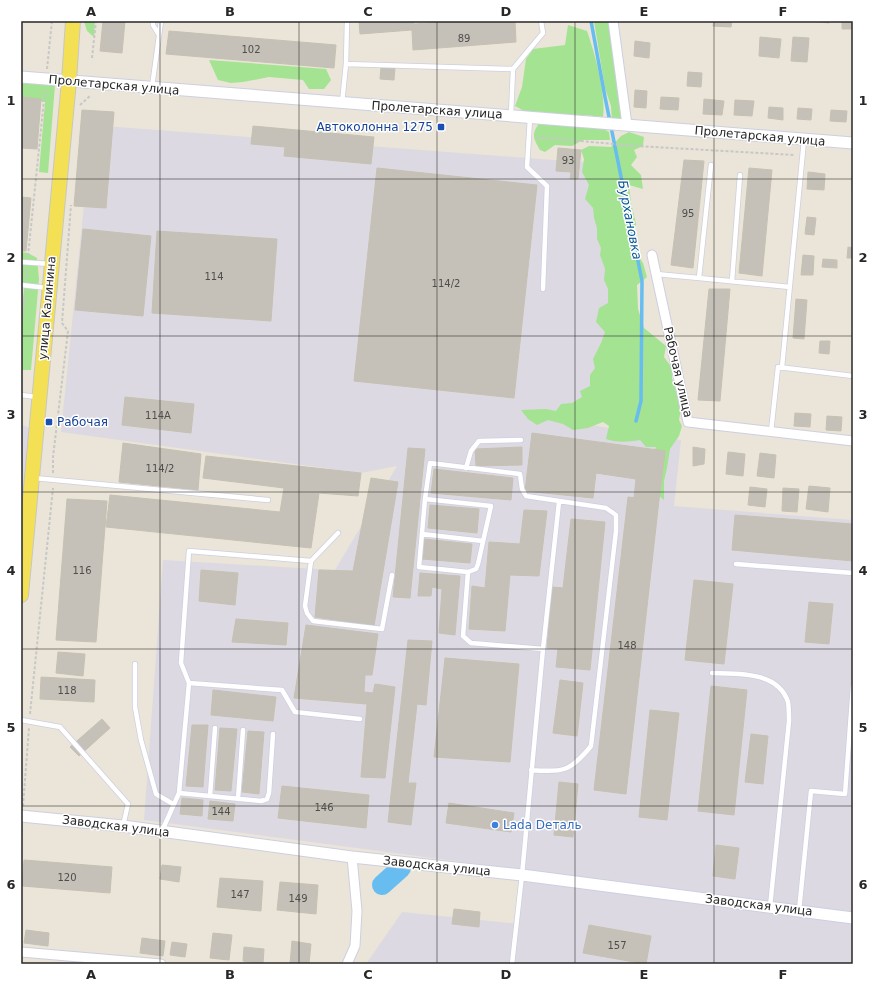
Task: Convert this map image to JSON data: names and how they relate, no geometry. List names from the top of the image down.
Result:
{
  "streets": {
    "main road": ["улица Калинина"],
    "street": ["Пролетарская улица", "Рабочая улица", "Заводская улица"]
  },
  "crossings": [
    ["Пролетарская улица", "улица Калинина"]
  ],
  "water": ["Бурхановка"],
  "places": {
    "transit": ["Автоколонна 1275", "Рабочая"],
    "other": ["Lada Dеталь"]
  },
  "house_numbers": [
    "89",
    "102",
    "93",
    "95",
    "114",
    "114/2",
    "114А",
    "114/2",
    "116",
    "148",
    "118",
    "146",
    "144",
    "120",
    "147",
    "149",
    "157"
  ],
  "grid": {
    "columns": [
      "A",
      "B",
      "C",
      "D",
      "E",
      "F"
    ],
    "rows": [
      "1",
      "2",
      "3",
      "4",
      "5",
      "6"
    ]
  }
}
